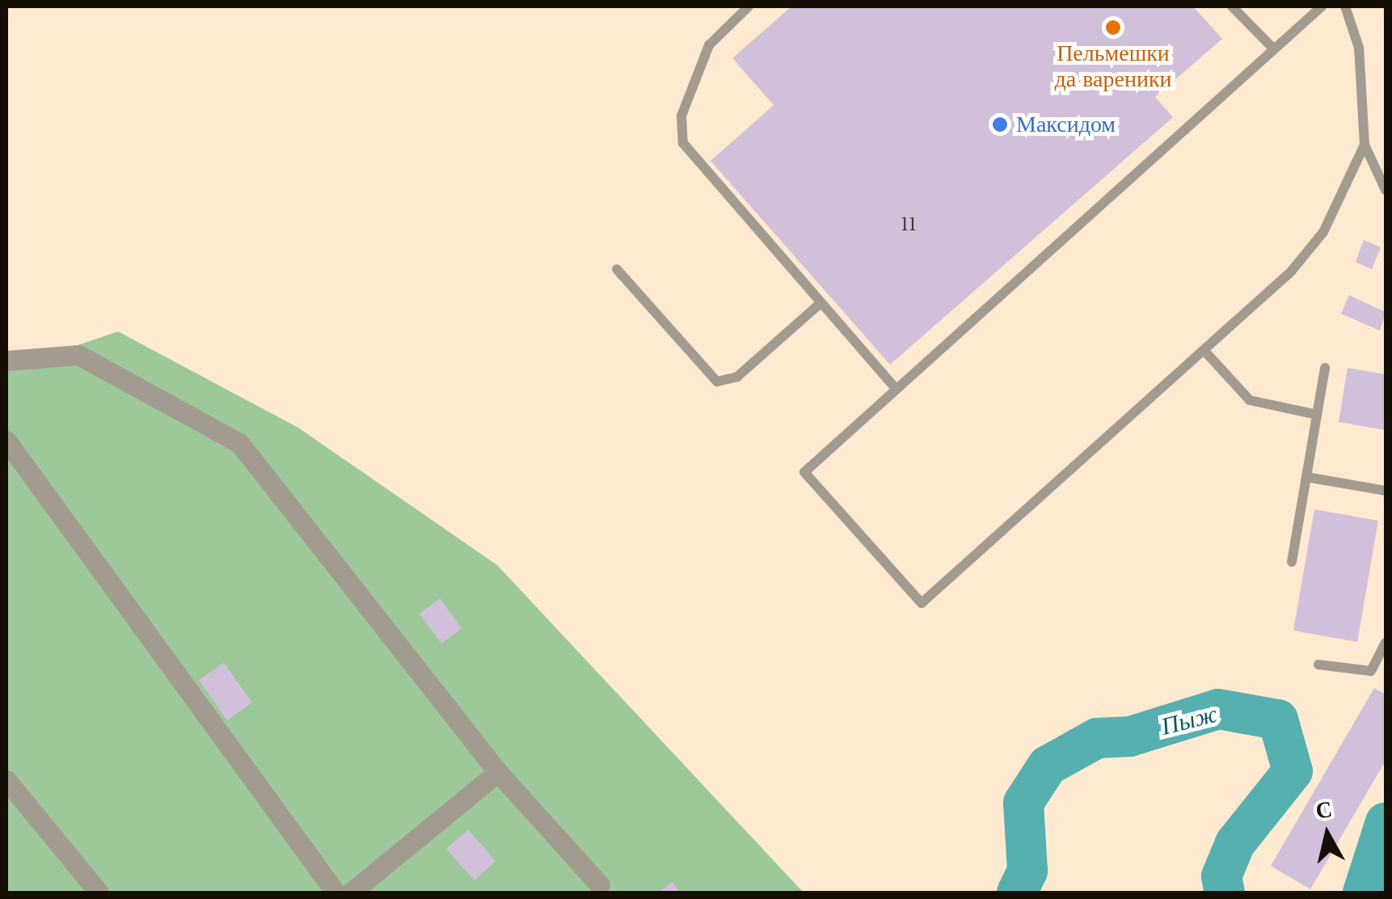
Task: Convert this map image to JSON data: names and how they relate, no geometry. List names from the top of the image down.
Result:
{
  "water": ["Пыж"],
  "places": ["Пельмешки да вареники", "Максидом"],
  "house_numbers": ["11"],
  "north": "top"
}
